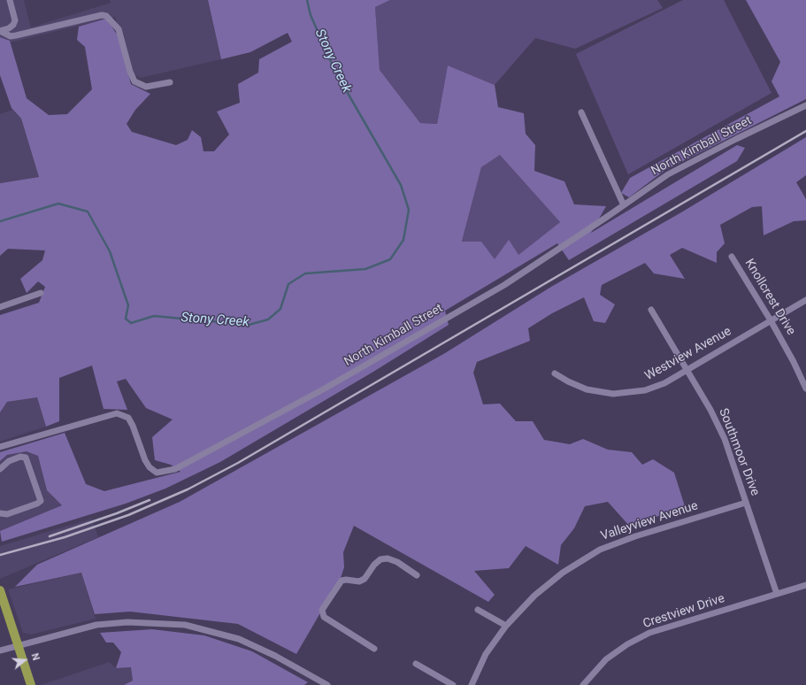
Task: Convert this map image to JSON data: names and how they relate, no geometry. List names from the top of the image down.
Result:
{
  "streets": {
    "street": [
      "North Kimball Street",
      "Knollcrest Drive",
      "Westview Avenue",
      "Southmoor Drive",
      "Valleyview Avenue",
      "Crestview Drive"
    ]
  },
  "crossings": [
    ["Knollcrest Drive", "Westview Avenue"],
    ["Westview Avenue", "Southmoor Drive"],
    ["Southmoor Drive", "Valleyview Avenue"],
    ["Southmoor Drive", "Crestview Drive"]
  ],
  "water": ["Stony Creek"],
  "north": "right"
}
